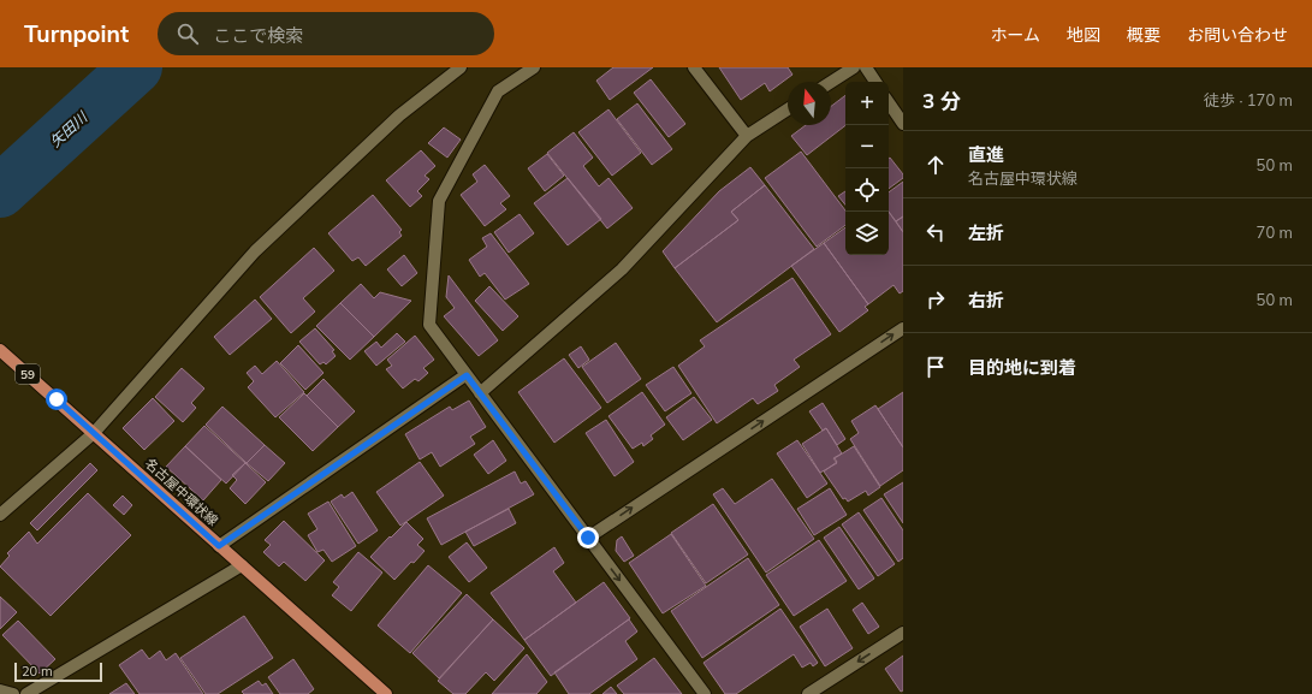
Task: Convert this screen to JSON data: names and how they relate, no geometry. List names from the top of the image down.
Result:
{
  "streets": {
    "main road": ["59", "名古屋中環状線"]
  },
  "water": ["矢田川"],
  "scale_bar": "20 m",
  "north": "top",
  "page": {
    "header": "Turnpoint",
    "search": "ここで検索",
    "nav": [
      "ホーム",
      "地図",
      "概要",
      "お問い合わせ"
    ],
    "heading": ["3 分", "徒歩 · 170 m"],
    "map_buttons": ["+", "−"],
    "list": [
      ["直進", "名古屋中環状線", "50 m"],
      ["左折", "70 m"],
      ["右折", "50 m"],
      "目的地に到着"
    ],
    "scale": "20 m"
  }
}
